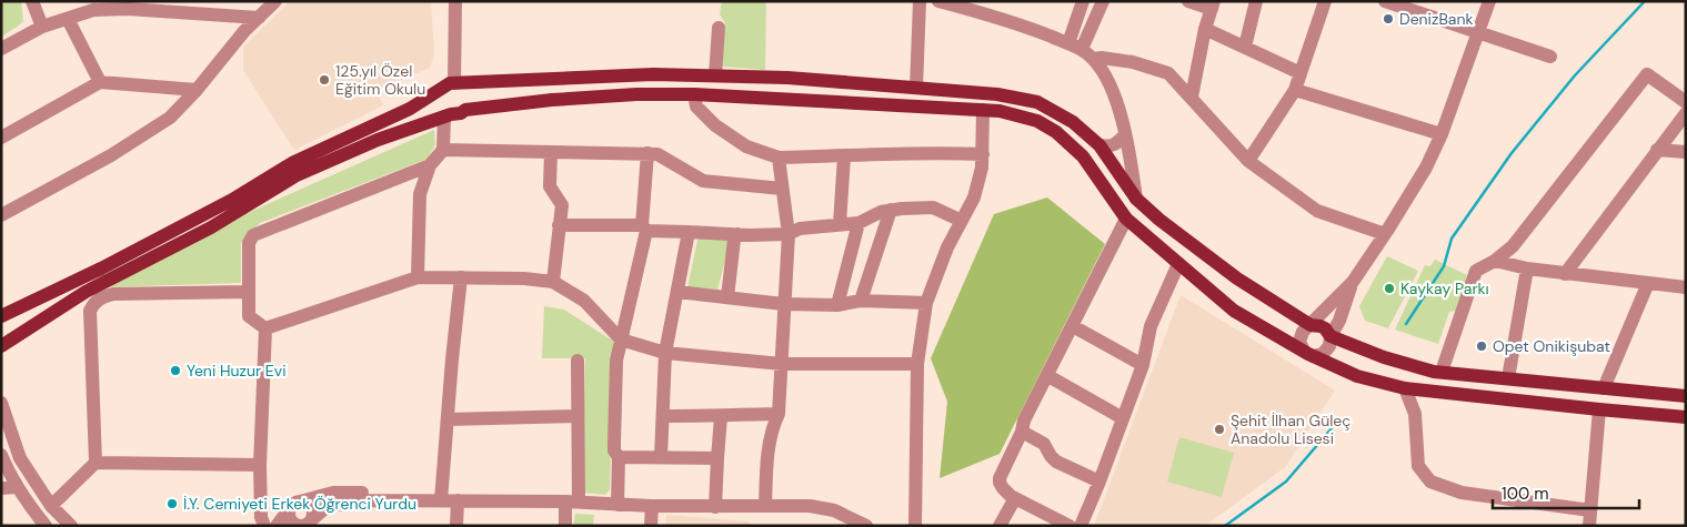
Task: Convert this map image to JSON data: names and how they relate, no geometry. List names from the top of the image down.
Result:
{
  "places": [
    "DenizBank",
    "125.yıl Özel Eğitim Okulu",
    "Kaykay Parkı",
    "Opet Onikişubat",
    "Yeni Huzur Evi",
    "Şehit İlhan Güleç Anadolu Lisesi",
    "İ.Y. Cemiyeti Erkek Öğrenci Yurdu"
  ],
  "scale_bar": "100 m"
}
